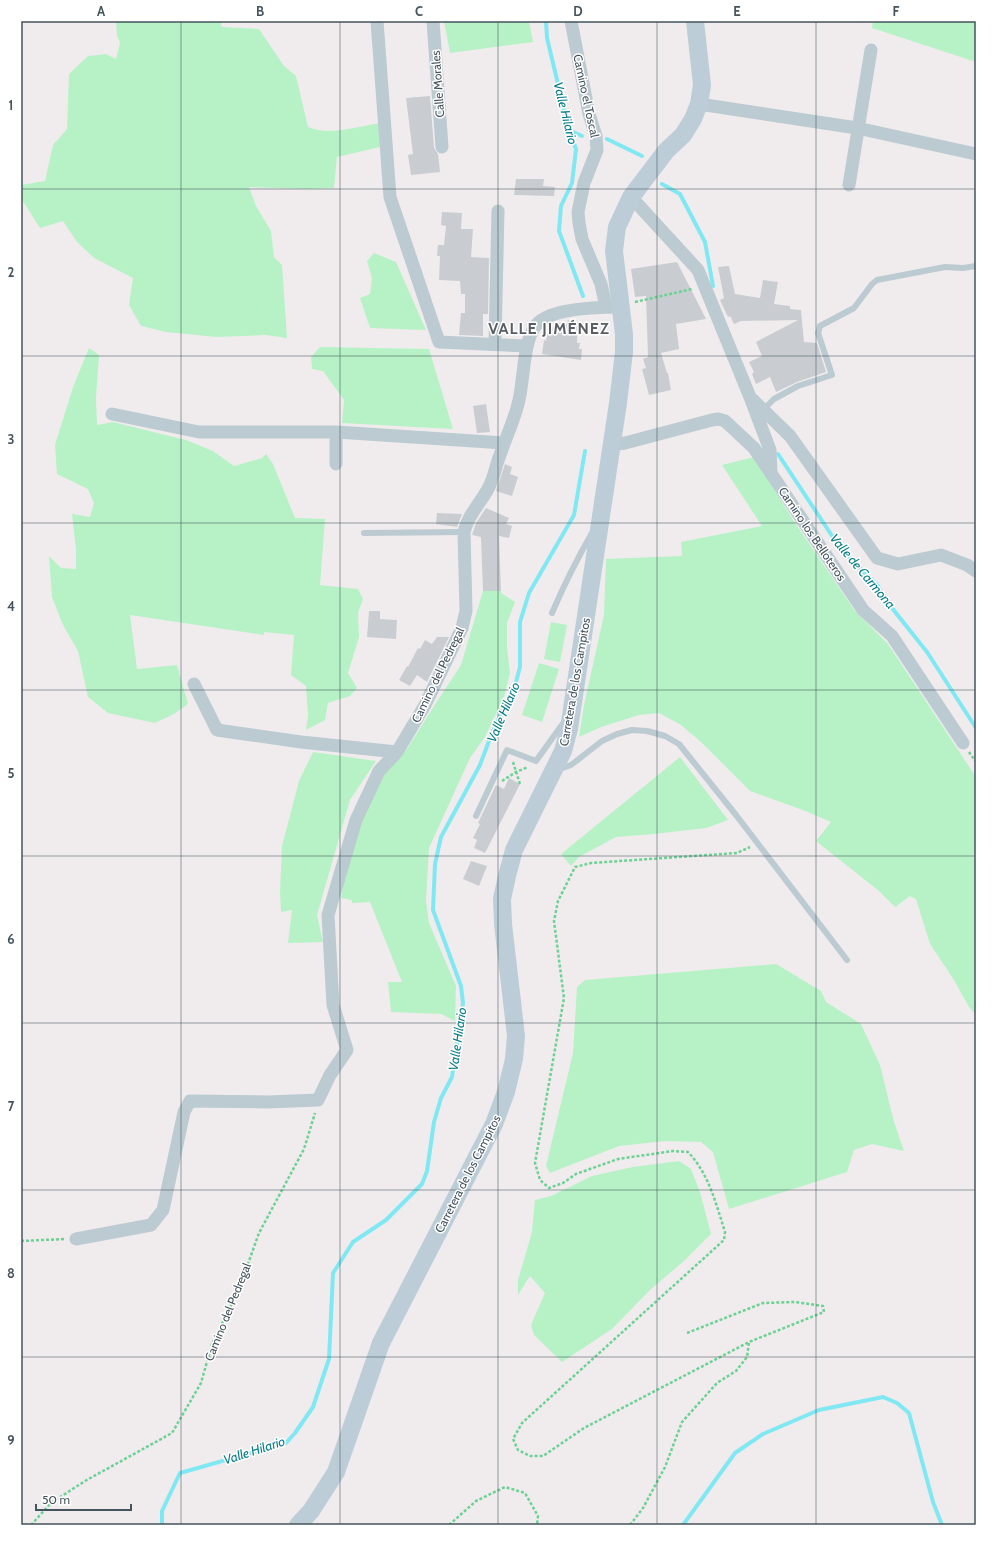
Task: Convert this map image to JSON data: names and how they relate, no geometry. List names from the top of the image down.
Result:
{
  "streets": {
    "main road": ["Carretera de los Campitos"],
    "street": [
      "Calle Morales",
      "Camino el Toscal",
      "Camino los Belloteros",
      "Camino del Pedregal"
    ]
  },
  "crossings": [
    ["Camino el Toscal", "Camino del Pedregal"],
    ["Camino el Toscal", "Carretera de los Campitos"],
    ["Camino los Belloteros", "Carretera de los Campitos"],
    ["Camino del Pedregal", "Carretera de los Campitos"]
  ],
  "districts": ["VALLE JIMÉNEZ"],
  "water": ["Valle Hilario", "Valle de Carmona"],
  "scale_bar": "50 m",
  "grid": {
    "columns": [
      "A",
      "B",
      "C",
      "D",
      "E",
      "F"
    ],
    "rows": [
      "1",
      "2",
      "3",
      "4",
      "5",
      "6",
      "7",
      "8",
      "9"
    ]
  }
}
